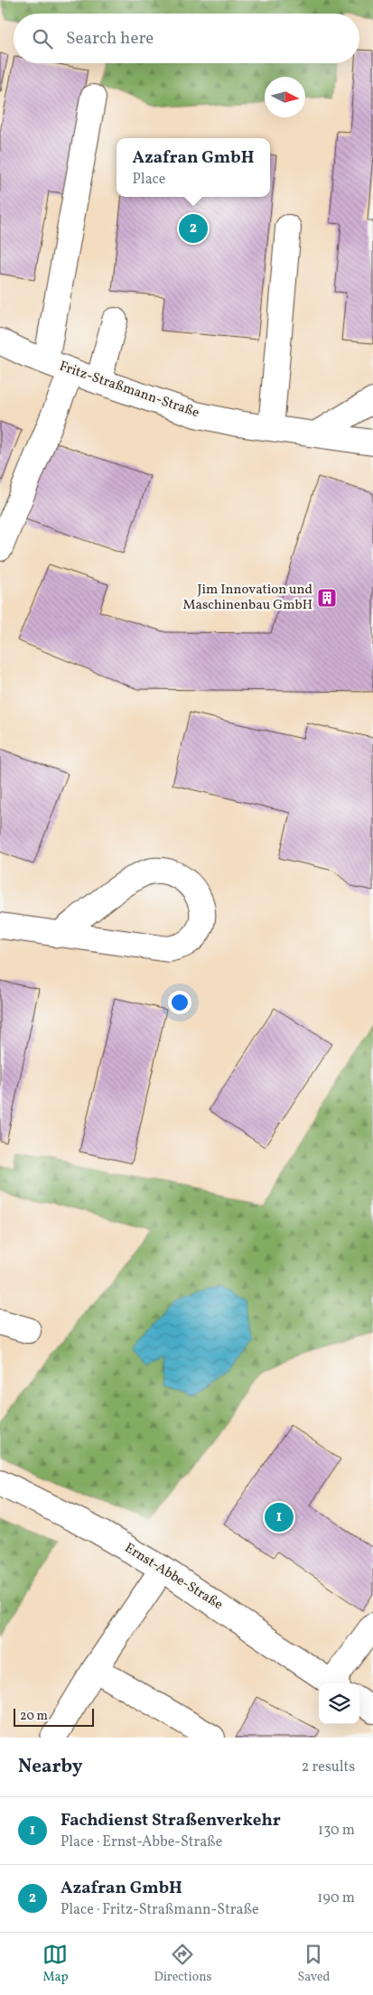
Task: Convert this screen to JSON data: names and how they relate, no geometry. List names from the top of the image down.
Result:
{
  "streets": {
    "street": ["Fritz-Straßmann-Straße", "Ernst-Abbe-Straße"]
  },
  "places": {
    "building": ["Jim Innovation und Maschinenbau GmbH"]
  },
  "scale_bar": "20 m",
  "north": "right",
  "page": {
    "search": "Search here",
    "popup": ["Azafran GmbH", "Place"],
    "pins": ["2", "1"],
    "scale": "20 m",
    "heading": ["Nearby", "2 results"],
    "list": [
      {
        "mark": "1",
        "name": "Fachdienst Straßenverkehr",
        "note": "Place · Ernst-Abbe-Straße",
        "value": "130 m"
      },
      {
        "mark": "2",
        "name": "Azafran GmbH",
        "note": "Place · Fritz-Straßmann-Straße",
        "value": "190 m"
      }
    ],
    "nav": ["Map", "Directions", "Saved"]
  }
}
